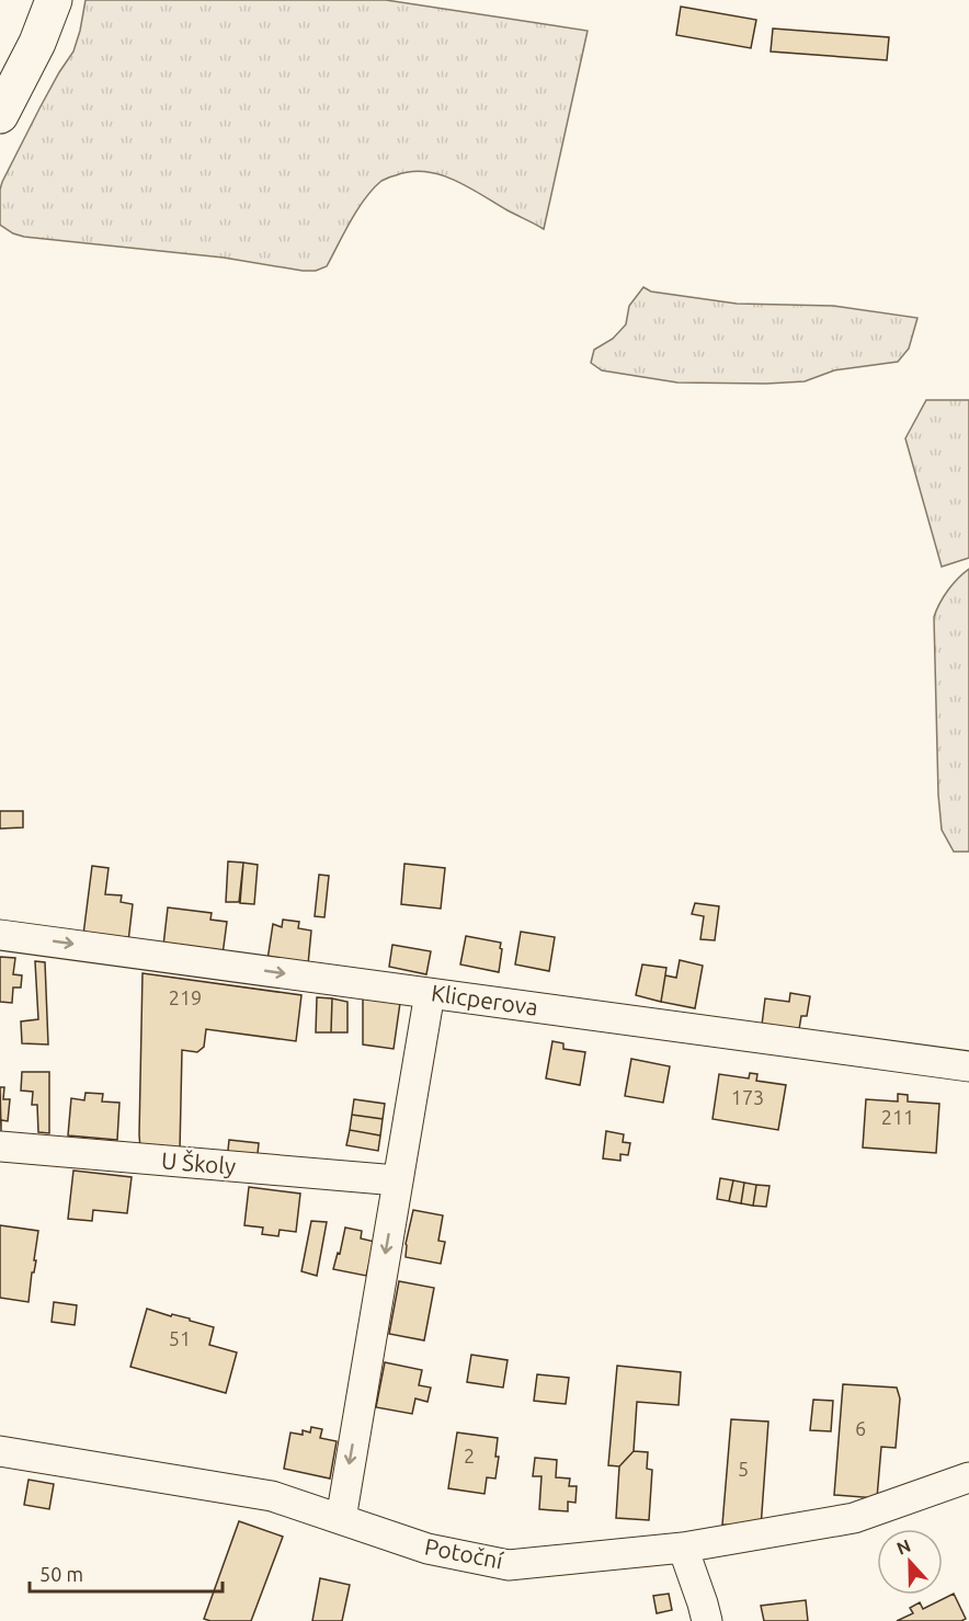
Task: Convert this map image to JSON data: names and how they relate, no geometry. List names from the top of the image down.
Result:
{
  "streets": {
    "street": ["Klicperova", "U Školy", "Potoční"]
  },
  "one_way": ["Klicperova"],
  "house_numbers": [
    "219",
    "173",
    "211",
    "51",
    "6",
    "2",
    "5"
  ],
  "scale_bar": "50 m",
  "north": "top"
}
